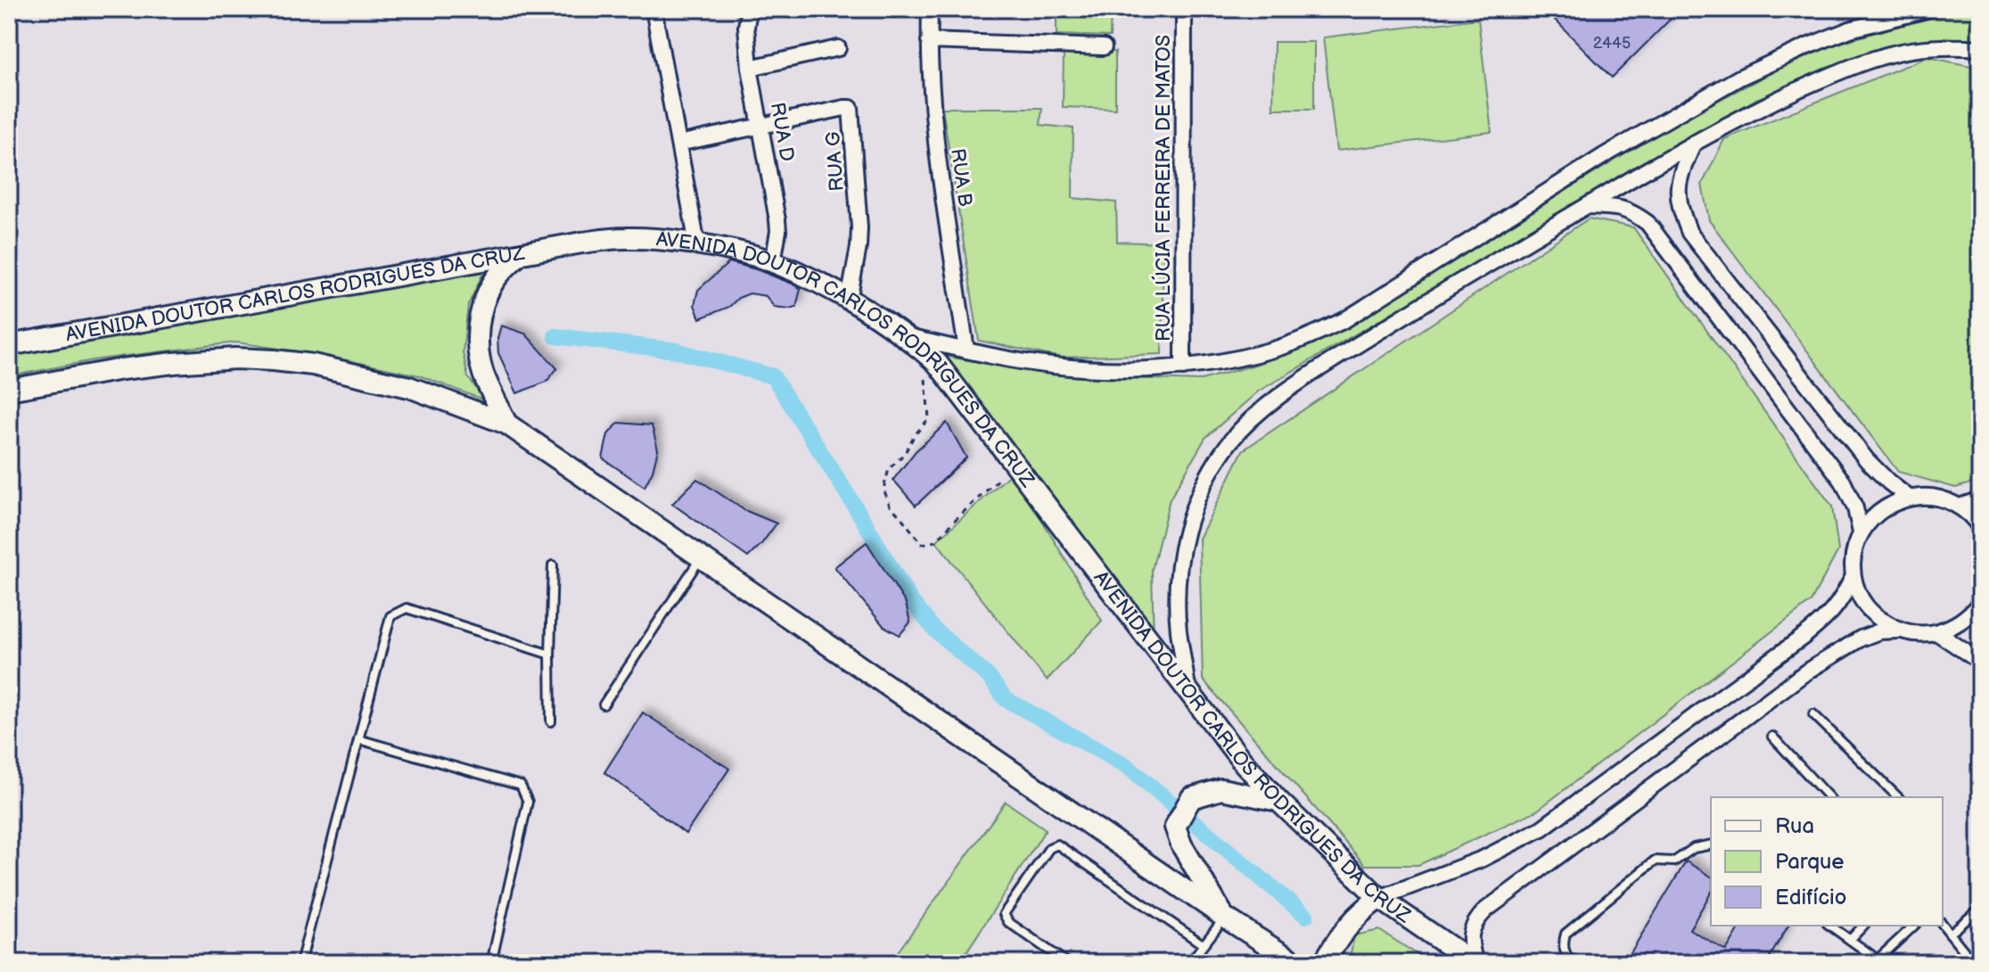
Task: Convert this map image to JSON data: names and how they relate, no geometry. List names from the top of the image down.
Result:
{
  "streets": {
    "main road": ["AVENIDA DOUTOR CARLOS RODRIGUES DA CRUZ"],
    "street": [
      "RUA D",
      "RUA G",
      "RUA B",
      "RUA LÚCIA FERREIRA DE MATOS"
    ]
  },
  "crossings": [
    ["RUA D", "RUA G"],
    ["RUA D", "AVENIDA DOUTOR CARLOS RODRIGUES DA CRUZ"],
    ["RUA G", "AVENIDA DOUTOR CARLOS RODRIGUES DA CRUZ"]
  ],
  "house_numbers": ["2445"],
  "legend": ["Rua", "Parque", "Edifício"]
}
